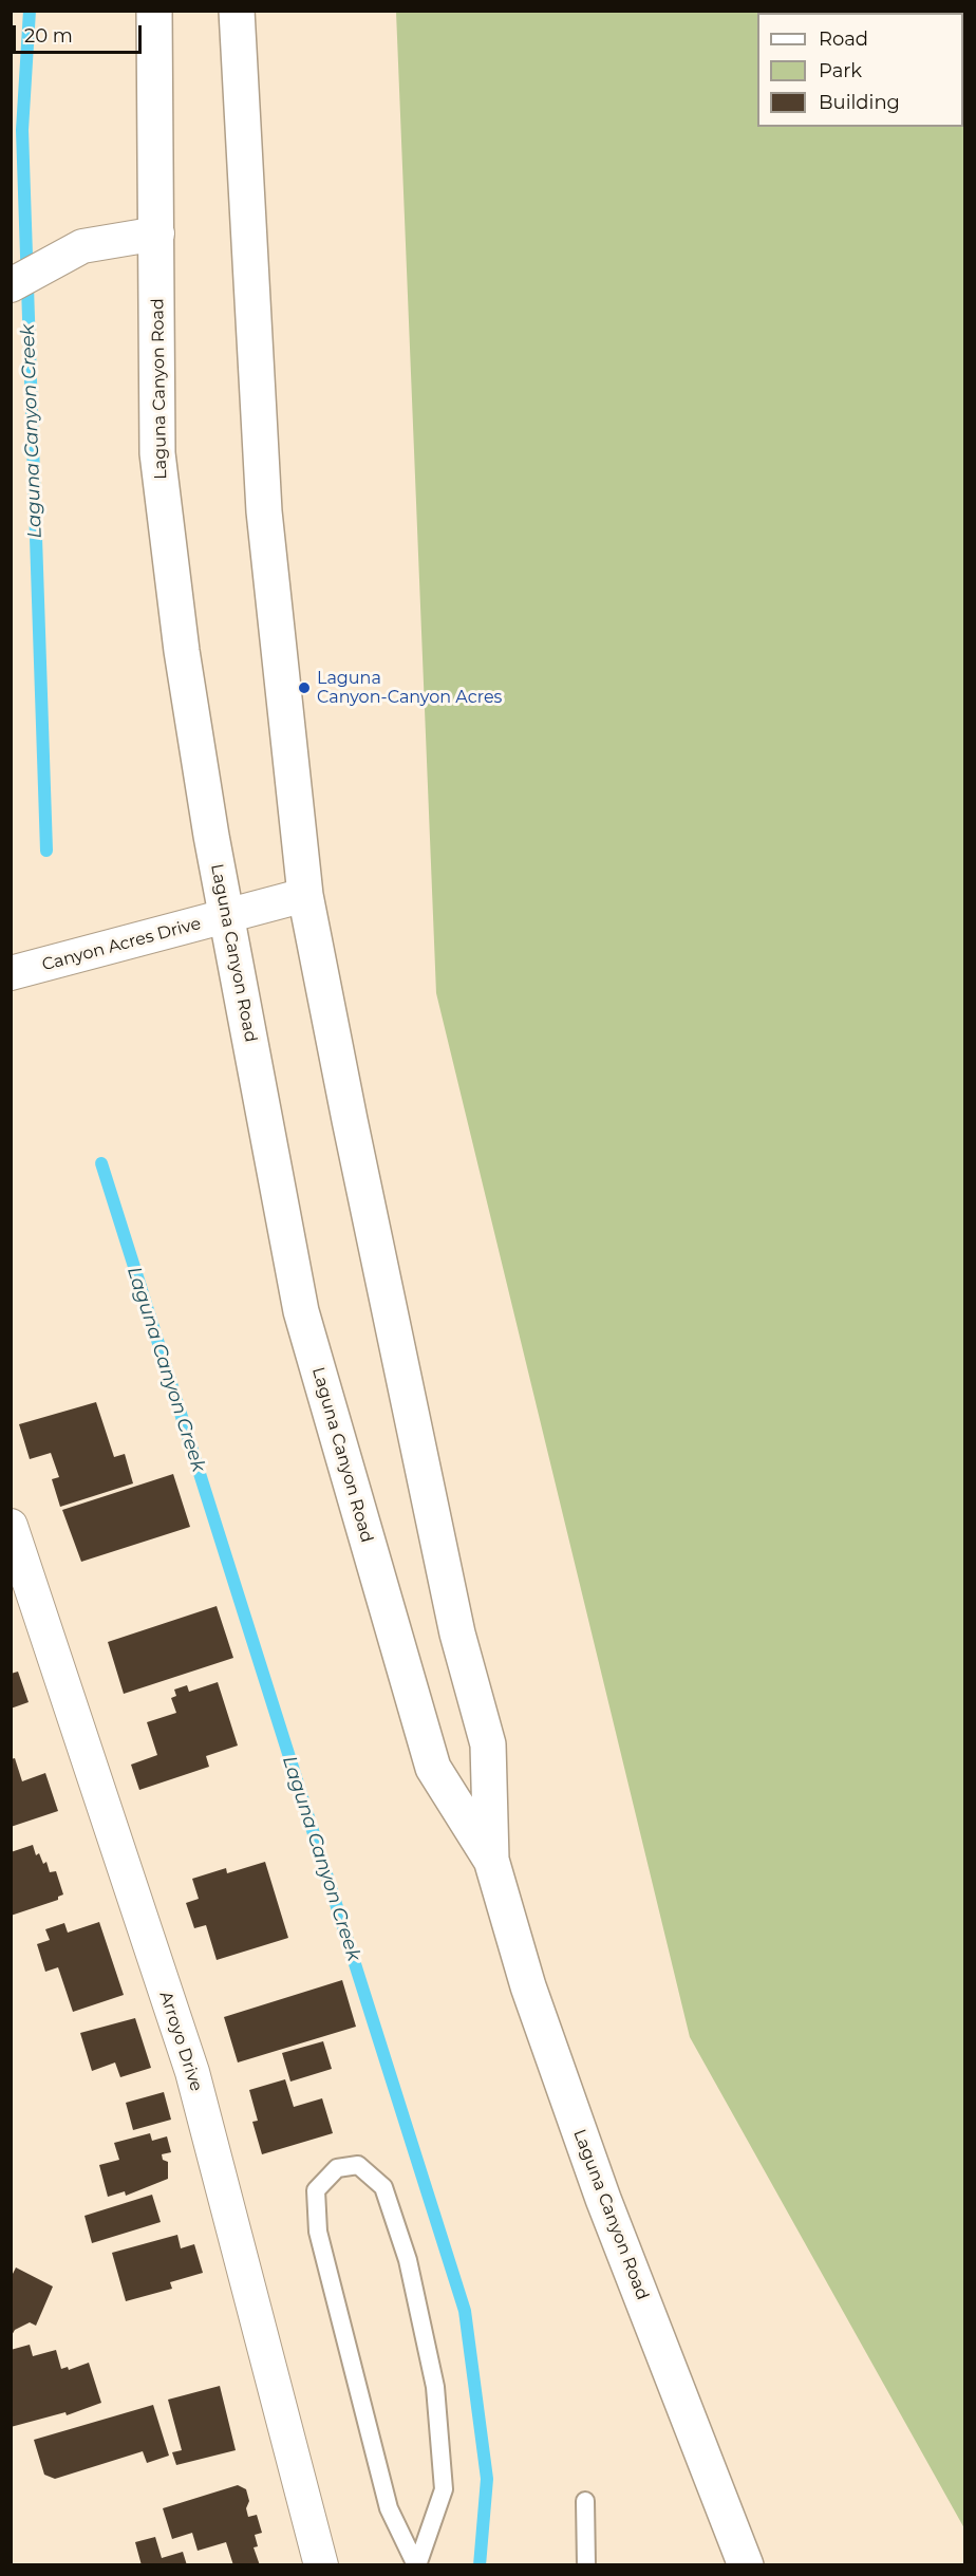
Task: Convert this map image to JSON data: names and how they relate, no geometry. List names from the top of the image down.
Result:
{
  "streets": {
    "main road": ["Laguna Canyon Road"],
    "street": ["Canyon Acres Drive", "Arroyo Drive"]
  },
  "crossings": [
    ["Laguna Canyon Road", "Canyon Acres Drive"]
  ],
  "water": ["Laguna Canyon Creek"],
  "places": ["Laguna Canyon-Canyon Acres"],
  "legend": ["Road", "Park", "Building"],
  "scale_bar": "20 m"
}
